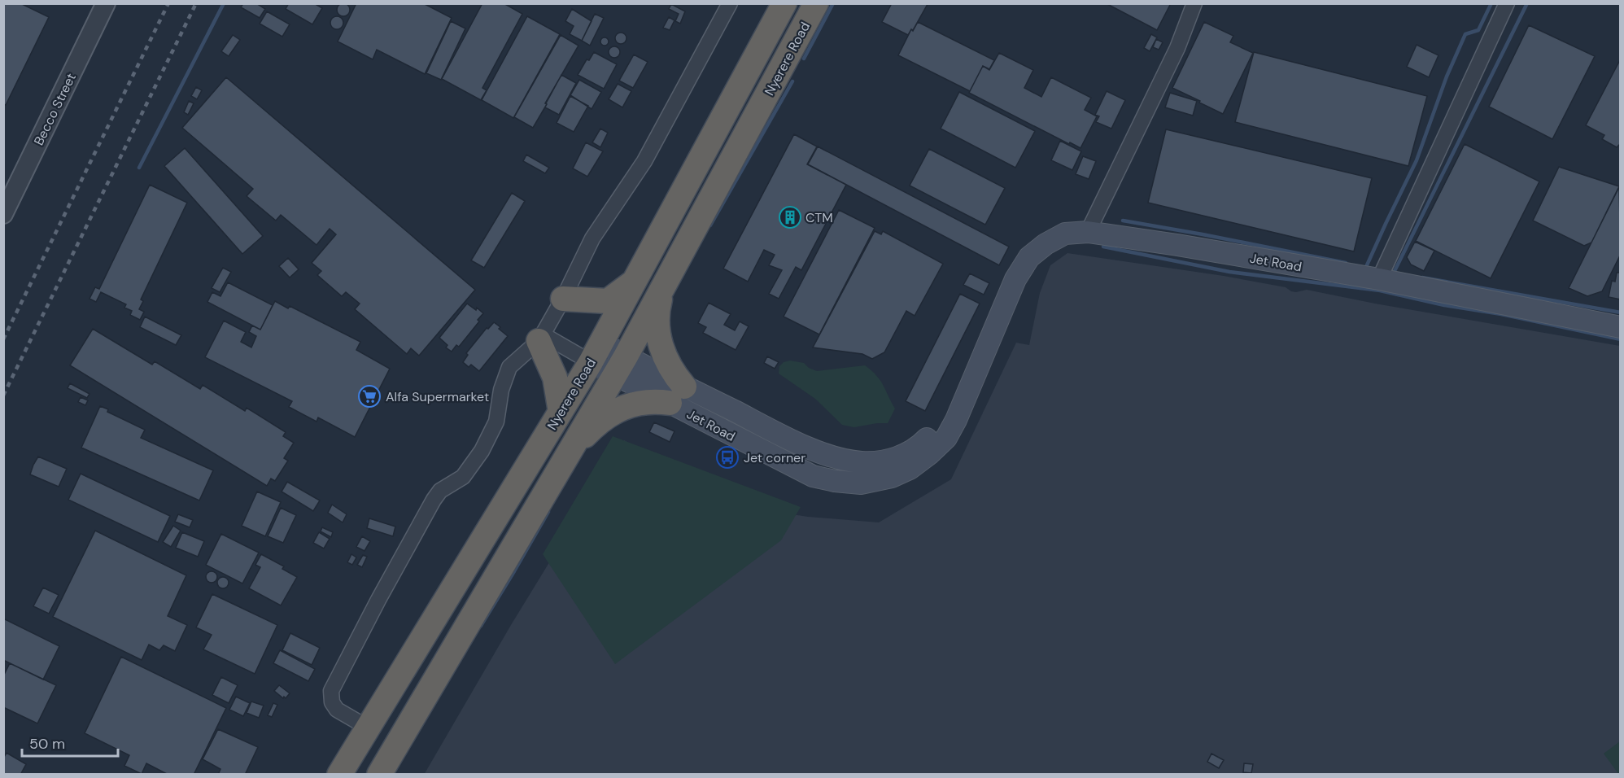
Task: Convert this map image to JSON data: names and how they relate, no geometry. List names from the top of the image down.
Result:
{
  "streets": {
    "highway": ["Nyerere Road"],
    "main road": ["Jet Road"],
    "street": ["Becco Street"]
  },
  "crossings": [
    ["Nyerere Road", "Jet Road"]
  ],
  "places": {
    "building": ["CTM"],
    "supermarket": ["Alfa Supermarket"],
    "bus stop": ["Jet corner"]
  },
  "scale_bar": "50 m"
}
